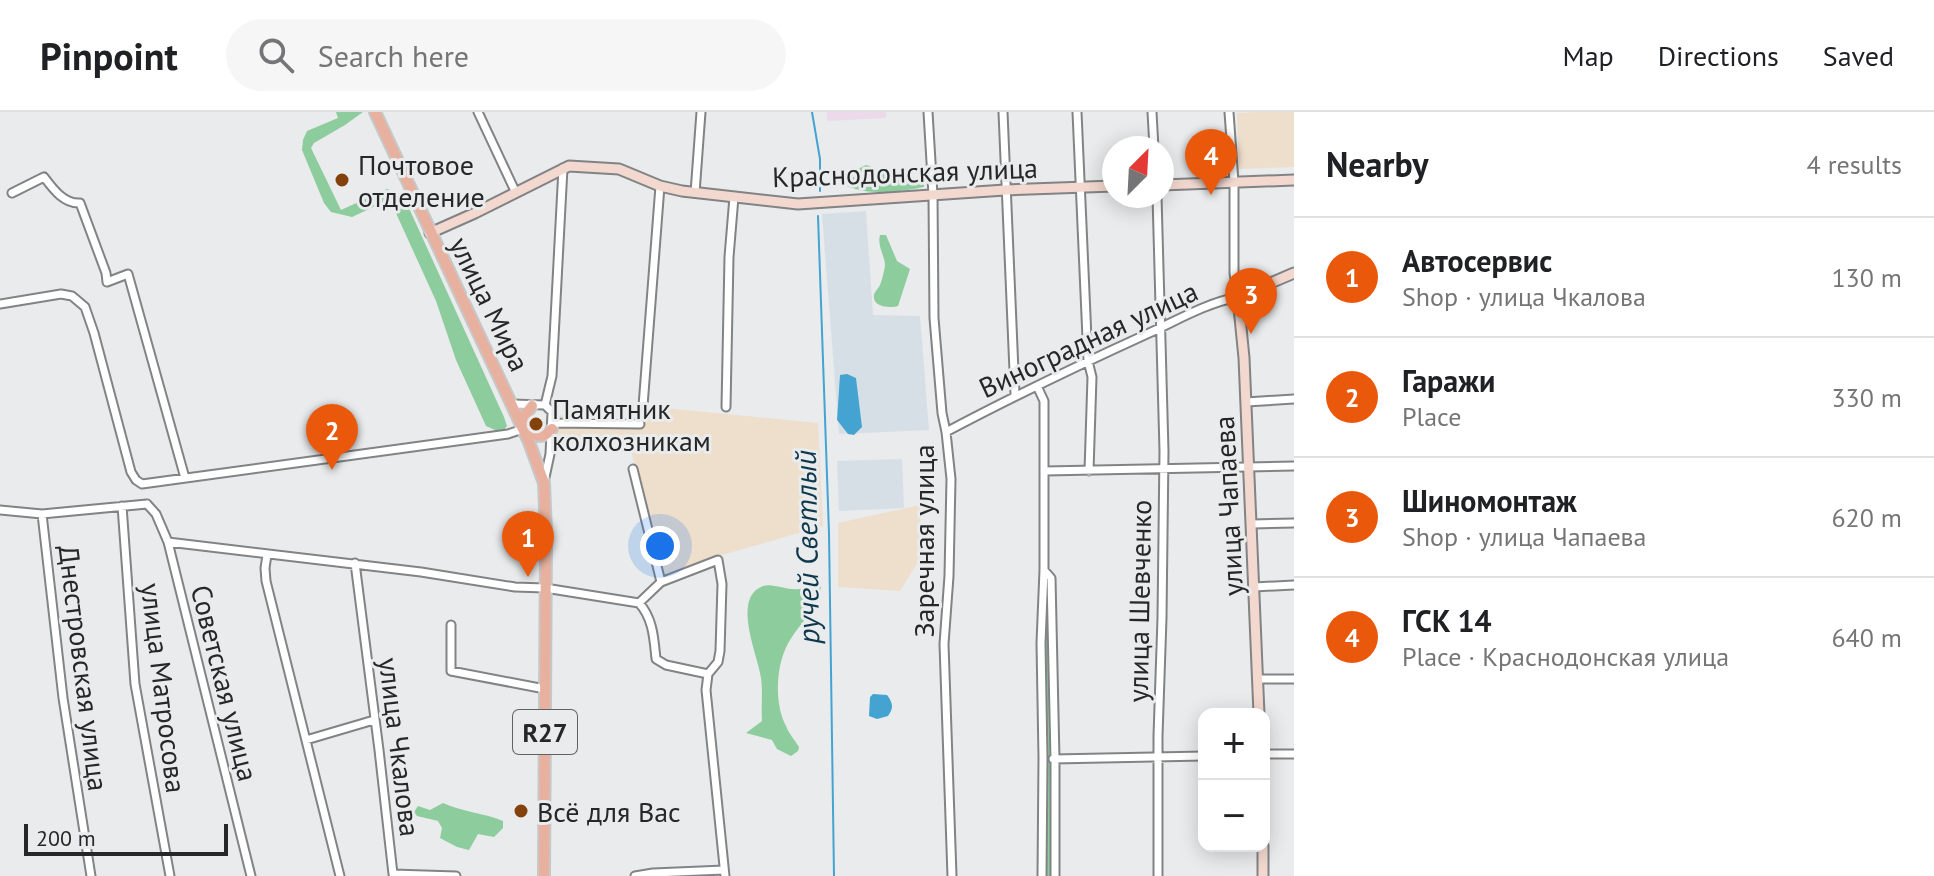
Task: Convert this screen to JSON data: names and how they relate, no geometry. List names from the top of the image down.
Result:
{
  "streets": {
    "main road": ["улица Мира", "R27"],
    "street": [
      "Краснодонская улица",
      "Виноградная улица",
      "улица Чапаева",
      "Заречная улица",
      "улица Шевченко",
      "Днестровская улица",
      "Советская улица",
      "улица Матросова",
      "улица Чкалова"
    ]
  },
  "crossings": [
    ["Краснодонская улица", "улица Мира"],
    ["Краснодонская улица", "Заречная улица"],
    ["улица Мира", "R27"],
    ["Виноградная улица", "улица Чапаева"],
    ["Виноградная улица", "Заречная улица"],
    ["Виноградная улица", "улица Шевченко"]
  ],
  "water": ["ручей Светлый"],
  "places": ["Почтовое отделение", "Памятник колхозникам", "Всё для Вас"],
  "scale_bar": "200 m",
  "north": "top right",
  "page": {
    "header": "Pinpoint",
    "search": "Search here",
    "nav": ["Map", "Directions", "Saved"],
    "heading": ["Nearby", "4 results"],
    "pins": [
      "4",
      "3",
      "2",
      "1"
    ],
    "list": [
      {
        "mark": "1",
        "name": "Автосервис",
        "note": "Shop · улица Чкалова",
        "value": "130 m"
      },
      {
        "mark": "2",
        "name": "Гаражи",
        "note": "Place",
        "value": "330 m"
      },
      {
        "mark": "3",
        "name": "Шиномонтаж",
        "note": "Shop · улица Чапаева",
        "value": "620 m"
      },
      {
        "mark": "4",
        "name": "ГСК 14",
        "note": "Place · Краснодонская улица",
        "value": "640 m"
      }
    ],
    "map_buttons": ["+", "−"],
    "scale": "200 m"
  }
}
